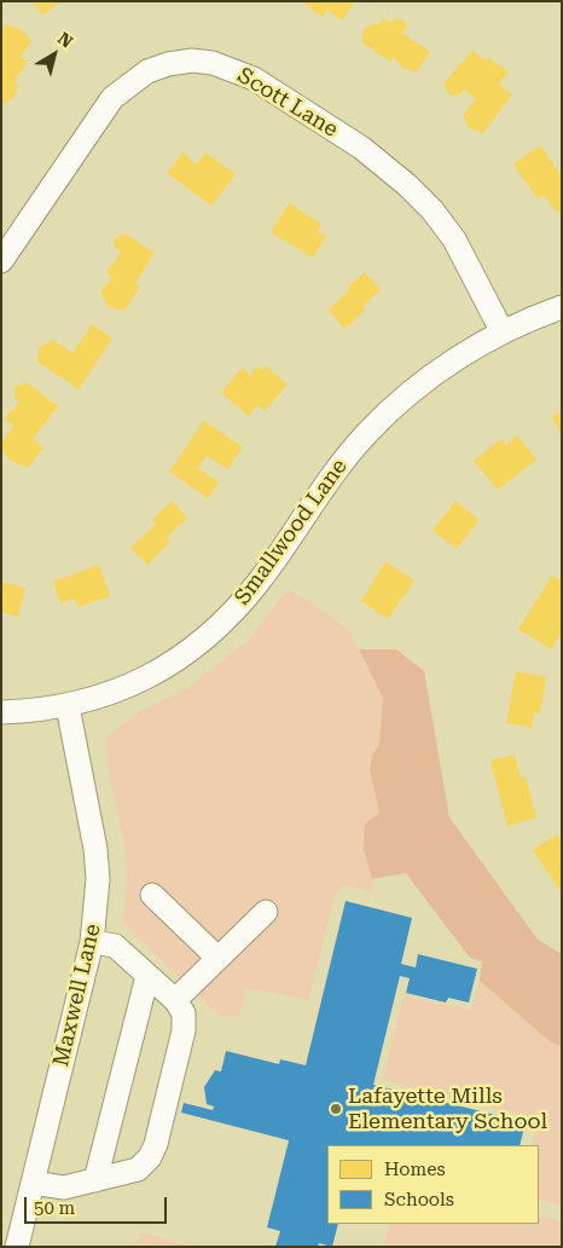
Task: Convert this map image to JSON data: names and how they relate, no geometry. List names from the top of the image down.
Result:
{
  "streets": {
    "street": ["Scott Lane", "Smallwood Lane", "Maxwell Lane"]
  },
  "crossings": [
    ["Scott Lane", "Smallwood Lane"],
    ["Smallwood Lane", "Maxwell Lane"]
  ],
  "places": ["Lafayette Mills Elementary School"],
  "legend": ["Homes", "Schools"],
  "scale_bar": "50 m",
  "north": "top right"
}
